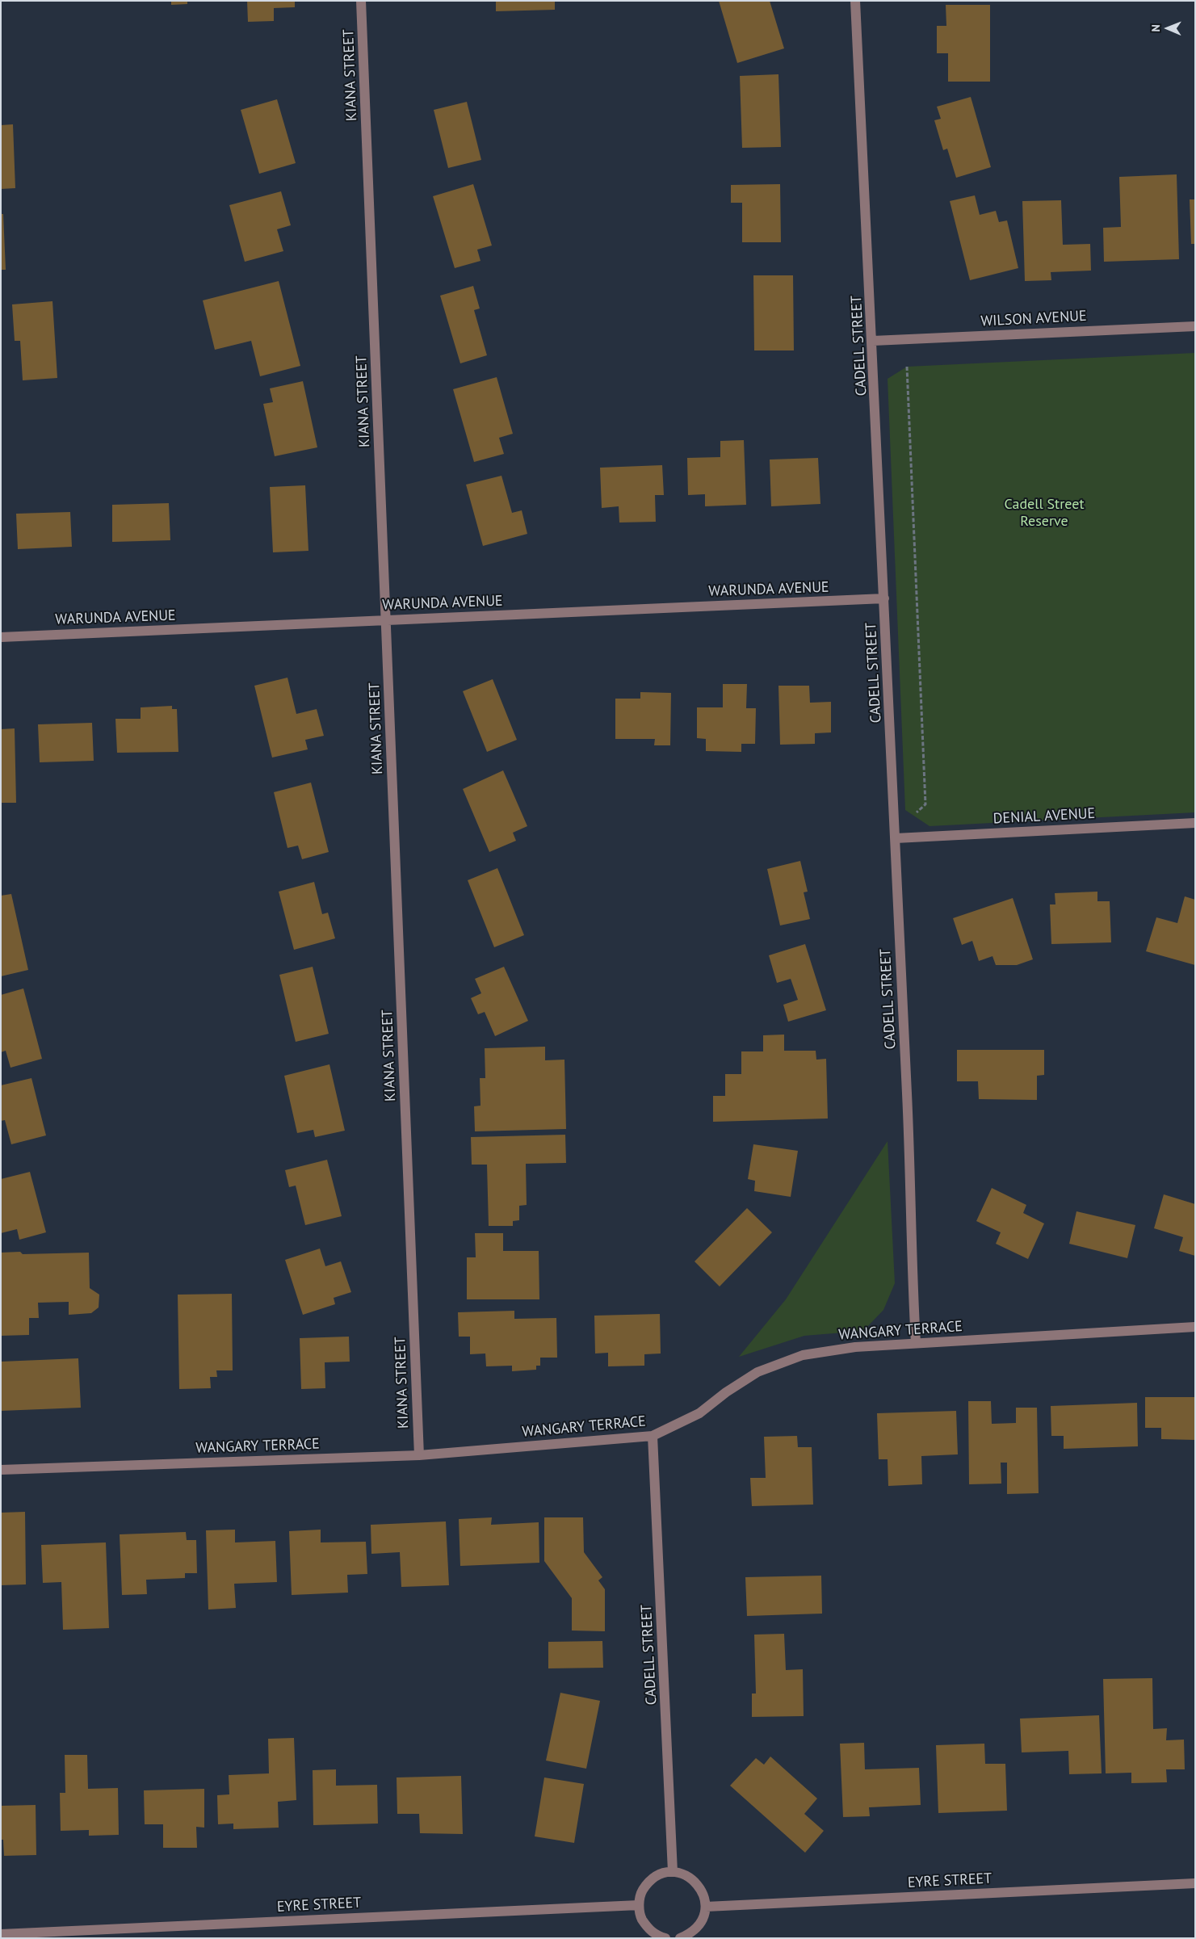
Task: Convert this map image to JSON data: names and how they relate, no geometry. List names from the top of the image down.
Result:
{
  "streets": {
    "street": [
      "KIANA STREET",
      "WILSON AVENUE",
      "CADELL STREET",
      "WARUNDA AVENUE",
      "DENIAL AVENUE",
      "WANGARY TERRACE",
      "EYRE STREET"
    ]
  },
  "crossings": [
    ["KIANA STREET", "WARUNDA AVENUE"],
    ["KIANA STREET", "WANGARY TERRACE"],
    ["WILSON AVENUE", "CADELL STREET"],
    ["CADELL STREET", "WARUNDA AVENUE"],
    ["CADELL STREET", "DENIAL AVENUE"],
    ["CADELL STREET", "WANGARY TERRACE"]
  ],
  "parks": ["Cadell Street Reserve"],
  "north": "left"
}
